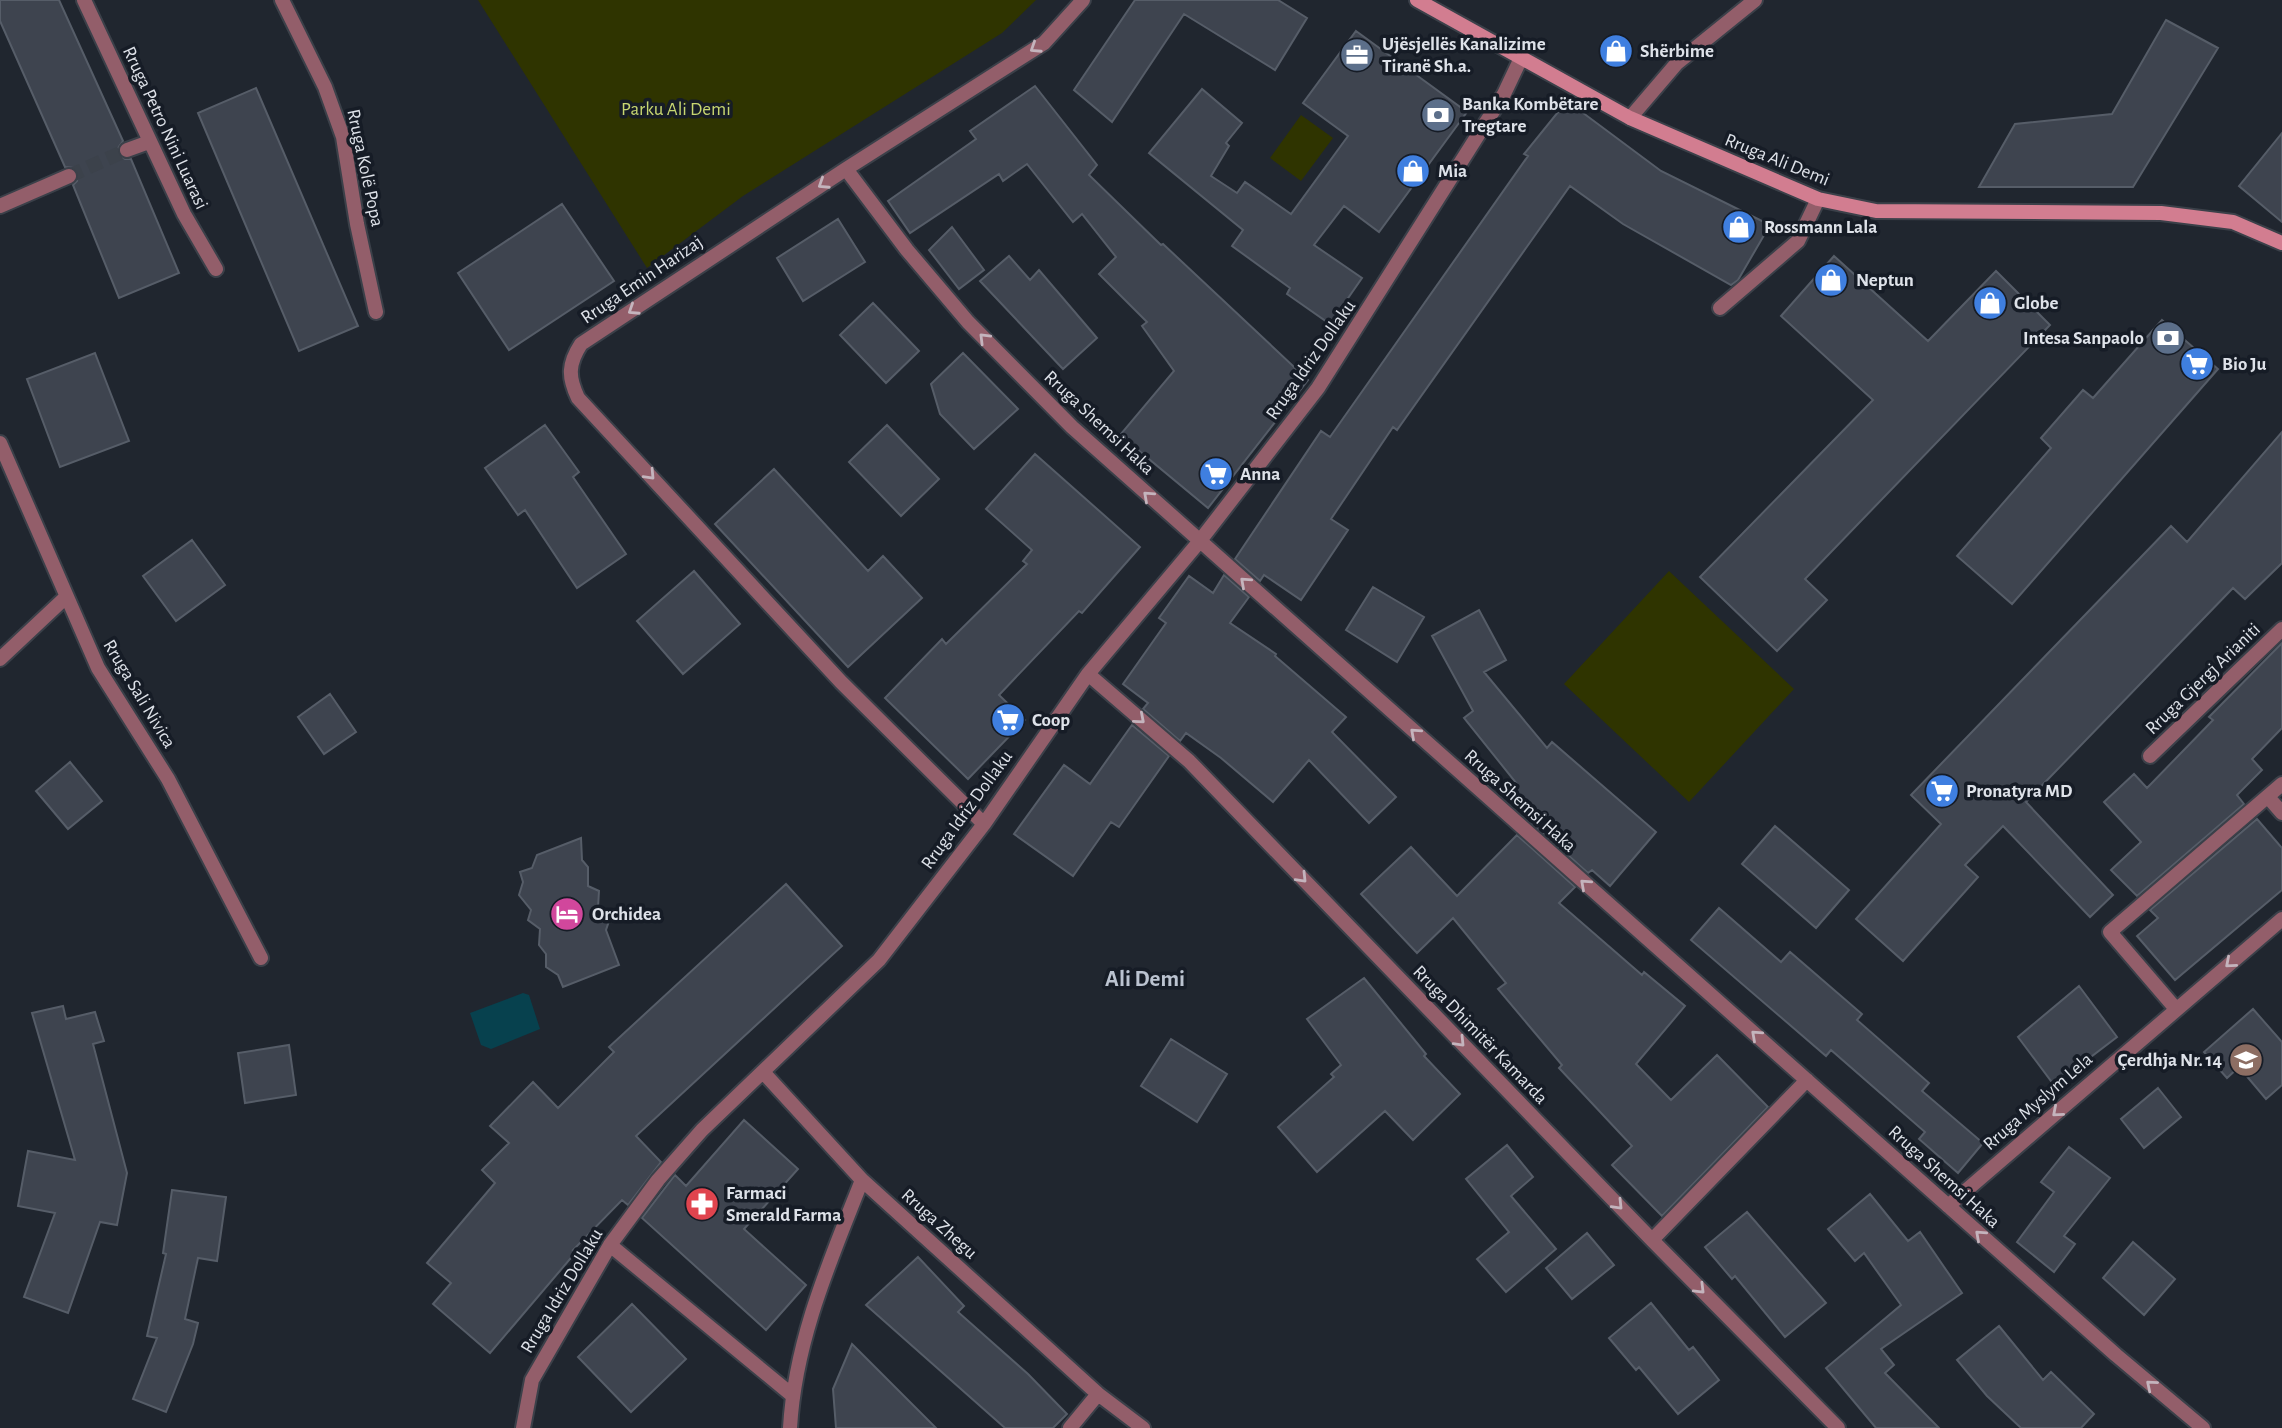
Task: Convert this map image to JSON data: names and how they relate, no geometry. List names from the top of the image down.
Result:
{
  "streets": {
    "main road": ["Rruga Ali Demi"],
    "street": [
      "Rruga Petro Nini Luarasi",
      "Rruga Kolë Popa",
      "Rruga Emin Harizaj",
      "Rruga Idriz Dollaku",
      "Rruga Shemsi Haka",
      "Rruga Gjergj Arianiti",
      "Rruga Sali Nivica",
      "Rruga Dhimitër Kamarda",
      "Rruga Myslym Lela",
      "Rruga Zhegu"
    ]
  },
  "crossings": [
    ["Rruga Ali Demi", "Rruga Idriz Dollaku"],
    ["Rruga Emin Harizaj", "Rruga Idriz Dollaku"],
    ["Rruga Emin Harizaj", "Rruga Shemsi Haka"],
    ["Rruga Idriz Dollaku", "Rruga Shemsi Haka"],
    ["Rruga Idriz Dollaku", "Rruga Dhimitër Kamarda"],
    ["Rruga Idriz Dollaku", "Rruga Zhegu"],
    ["Rruga Shemsi Haka", "Rruga Myslym Lela"]
  ],
  "one_way": ["Rruga Shemsi Haka", "Rruga Dhimitër Kamarda", "Rruga Myslym Lela"],
  "districts": ["Ali Demi"],
  "parks": ["Parku Ali Demi"],
  "places": {
    "shop": [
      "Shërbime",
      "Mia",
      "Rossmann Lala",
      "Neptun",
      "Globe"
    ],
    "office": ["Ujësjellës Kanalizime Tiranë Sh.a."],
    "bank": ["Banka Kombëtare Tregtare", "Intesa Sanpaolo"],
    "supermarket": [
      "Bio Ju",
      "Anna",
      "Coop",
      "Pronatyra MD"
    ],
    "hotel": ["Orchidea"],
    "school or university": ["Çerdhja Nr. 14"],
    "pharmacy": ["Farmaci Smerald Farma"]
  }
}
